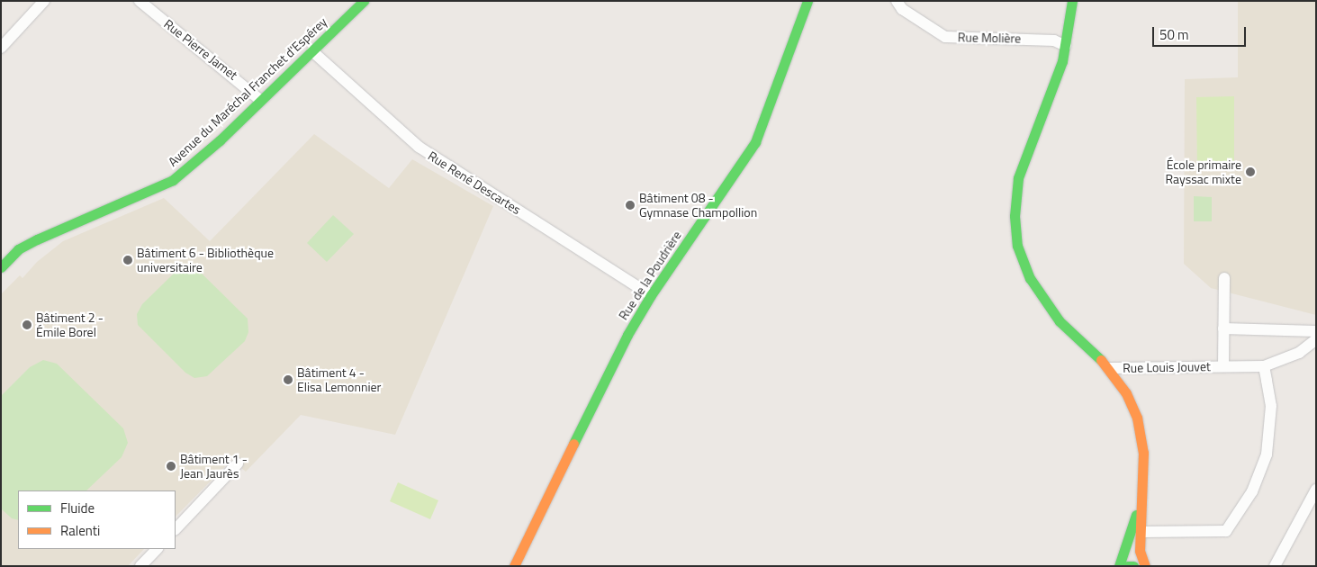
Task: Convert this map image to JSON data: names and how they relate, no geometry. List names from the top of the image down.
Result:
{
  "streets": {
    "street": [
      "Rue Molière",
      "Rue Pierre Jamet",
      "Avenue du Maréchal Franchet d'Espérey",
      "Rue René Descartes",
      "Rue de la Poudrière",
      "Rue Louis Jouvet"
    ]
  },
  "crossings": [
    ["Rue Pierre Jamet", "Avenue du Maréchal Franchet d'Espérey"],
    ["Avenue du Maréchal Franchet d'Espérey", "Rue René Descartes"],
    ["Rue René Descartes", "Rue de la Poudrière"]
  ],
  "places": [
    "École primaire Rayssac mixte",
    "Bâtiment 08 - Gymnase Champollion",
    "Bâtiment 6 - Bibliothèque universitaire",
    "Bâtiment 2 - Émile Borel",
    "Bâtiment 4 - Elisa Lemonnier",
    "Bâtiment 1 - Jean Jaurès"
  ],
  "legend": ["Fluide", "Ralenti"],
  "scale_bar": "50 m"
}
